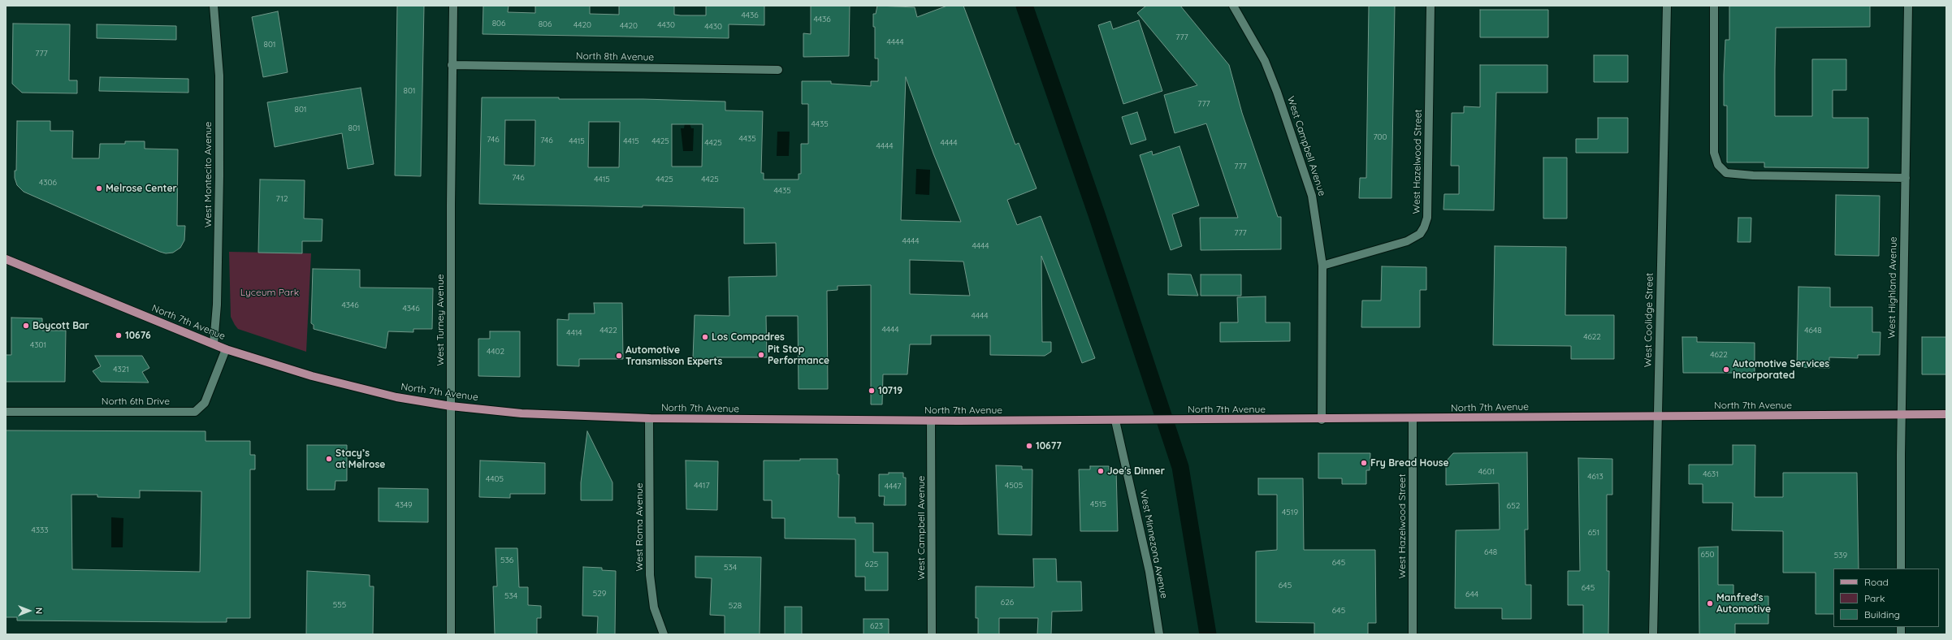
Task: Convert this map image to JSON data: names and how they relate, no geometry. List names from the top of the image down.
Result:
{
  "streets": {
    "main road": ["North 7th Avenue"],
    "street": [
      "North 8th Avenue",
      "West Campbell Avenue",
      "West Hazelwood Street",
      "West Montecito Avenue",
      "West Highland Avenue",
      "West Turney Avenue",
      "West Coolidge Street",
      "North 6th Drive",
      "West Roma Avenue",
      "West Minnezona Avenue"
    ]
  },
  "crossings": [
    ["North 8th Avenue", "West Turney Avenue"],
    ["West Campbell Avenue", "West Hazelwood Street"],
    ["West Campbell Avenue", "North 7th Avenue"],
    ["West Hazelwood Street", "North 7th Avenue"],
    ["West Montecito Avenue", "North 7th Avenue"],
    ["West Highland Avenue", "North 7th Avenue"],
    ["West Turney Avenue", "North 7th Avenue"],
    ["West Coolidge Street", "North 7th Avenue"],
    ["North 7th Avenue", "North 6th Drive"],
    ["North 7th Avenue", "West Roma Avenue"],
    ["North 7th Avenue", "West Minnezona Avenue"]
  ],
  "parks": ["Lyceum Park"],
  "places": [
    "Melrose Center",
    "Boycott Bar",
    "10676",
    "Los Compadres",
    "Pit Stop Performance",
    "Automotive Transmisson Experts",
    "Automotive Services Incorporated",
    "10719",
    "10677",
    "Stacy’s at Melrose",
    "Fry Bread House",
    "Joe's Dinner",
    "Manfred's Automotive"
  ],
  "house_numbers": [
    "4436",
    "4436",
    "806",
    "806",
    "4420",
    "4430",
    "4420",
    "4430",
    "777",
    "4444",
    "801",
    "777",
    "801",
    "777",
    "801",
    "4435",
    "801",
    "700",
    "4435",
    "746",
    "746",
    "4415",
    "4415",
    "4425",
    "4425",
    "4444",
    "4444",
    "777",
    "746",
    "4415",
    "4425",
    "4425",
    "4306",
    "4435",
    "712",
    "777",
    "4444",
    "4444",
    "4346",
    "4346",
    "4444",
    "4444",
    "4422",
    "4648",
    "4414",
    "4622",
    "4301",
    "4402",
    "4622",
    "4321",
    "4601",
    "4631",
    "4613",
    "4405",
    "4417",
    "4505",
    "4447",
    "4515",
    "4349",
    "652",
    "4519",
    "4333",
    "651",
    "648",
    "650",
    "539",
    "536",
    "645",
    "625",
    "534",
    "645",
    "645",
    "529",
    "644",
    "534",
    "626",
    "555",
    "528",
    "645",
    "623"
  ],
  "legend": ["Road", "Park", "Building"],
  "north": "right"
}
